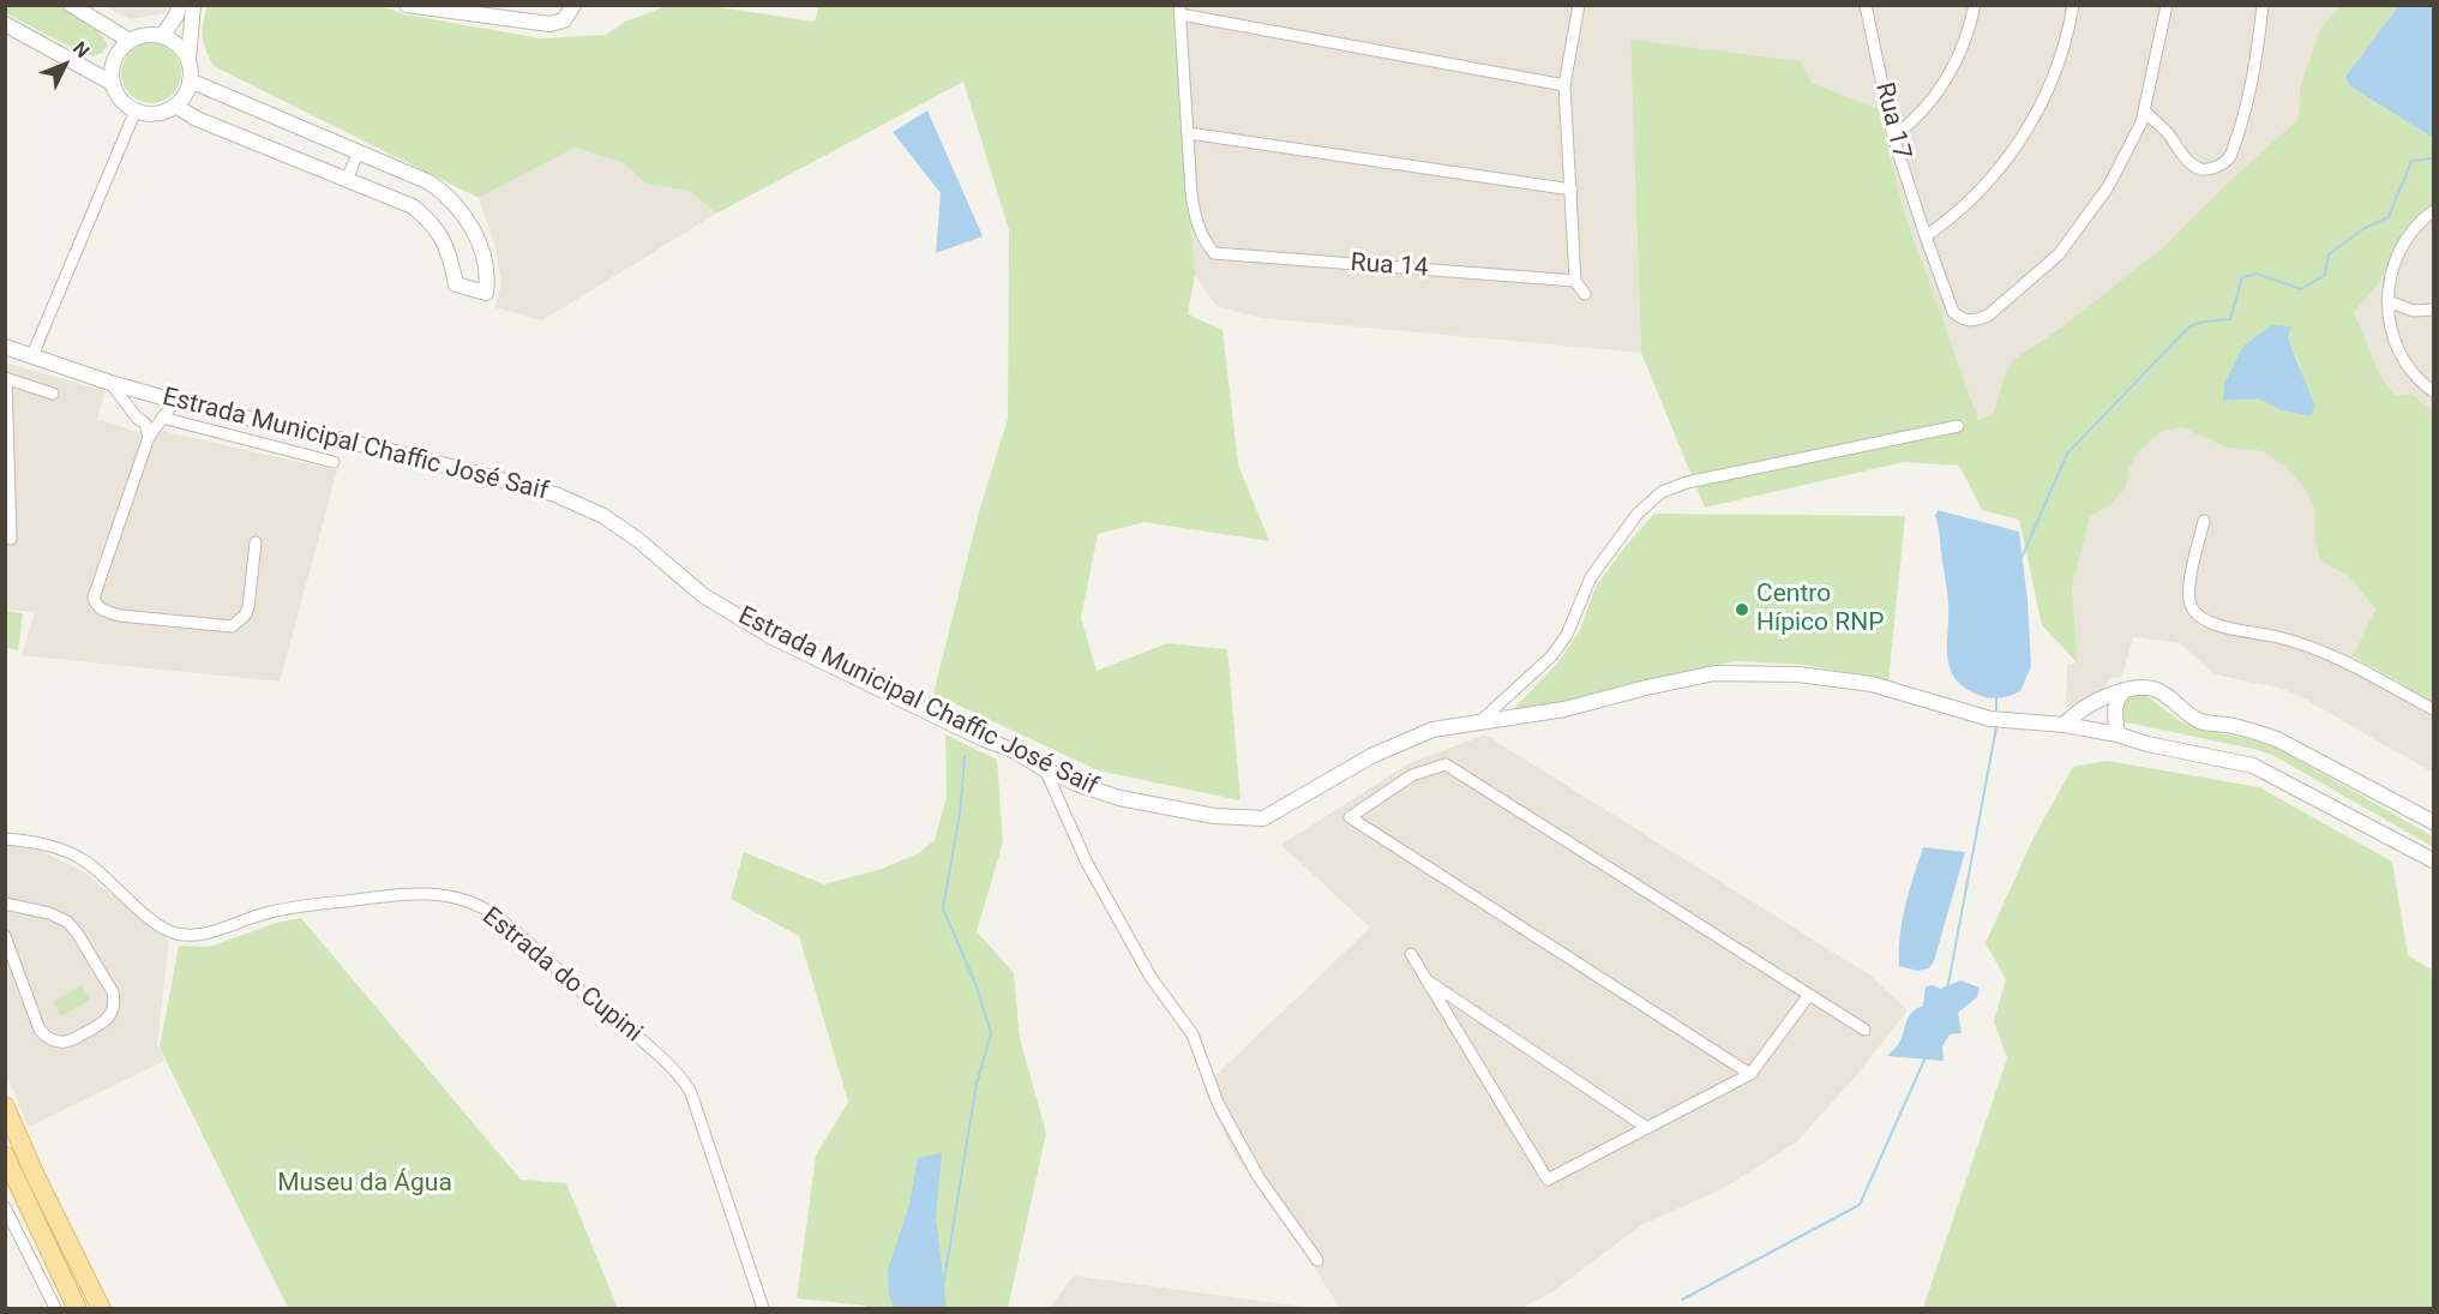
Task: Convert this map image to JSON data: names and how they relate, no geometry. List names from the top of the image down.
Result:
{
  "streets": {
    "street": [
      "Rua 17",
      "Rua 14",
      "Estrada Municipal Chaffic José Saif",
      "Estrada do Cupini"
    ]
  },
  "parks": ["Museu da Água"],
  "places": ["Centro Hípico RNP"],
  "north": "top right"
}
